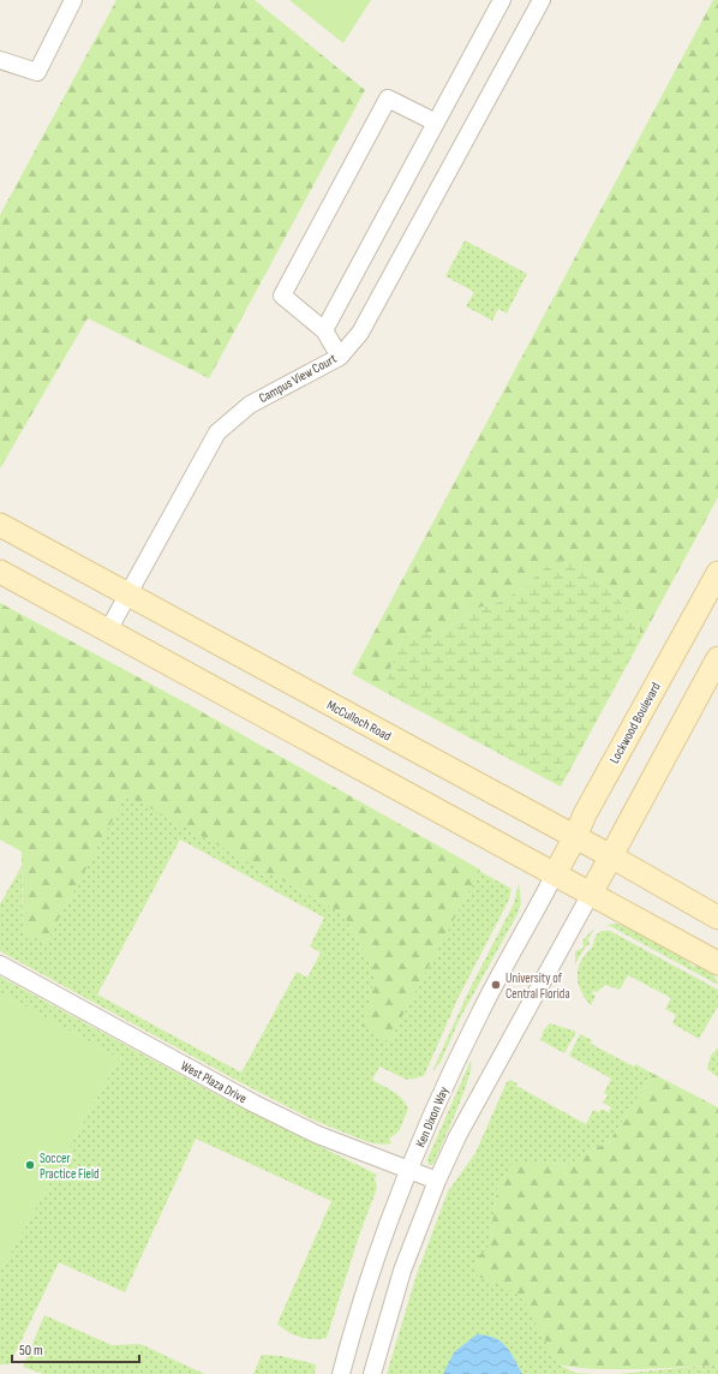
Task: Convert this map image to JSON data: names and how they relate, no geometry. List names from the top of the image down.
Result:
{
  "streets": {
    "main road": ["McCulloch Road", "Lockwood Boulevard"],
    "street": ["Campus View Court", "West Plaza Drive", "Ken Dixon Way"]
  },
  "crossings": [
    ["Campus View Court", "McCulloch Road"],
    ["McCulloch Road", "Lockwood Boulevard"],
    ["Lockwood Boulevard", "Ken Dixon Way"],
    ["West Plaza Drive", "Ken Dixon Way"]
  ],
  "places": ["University of Central Florida", "Soccer Practice Field"],
  "scale_bar": "50 m"
}
